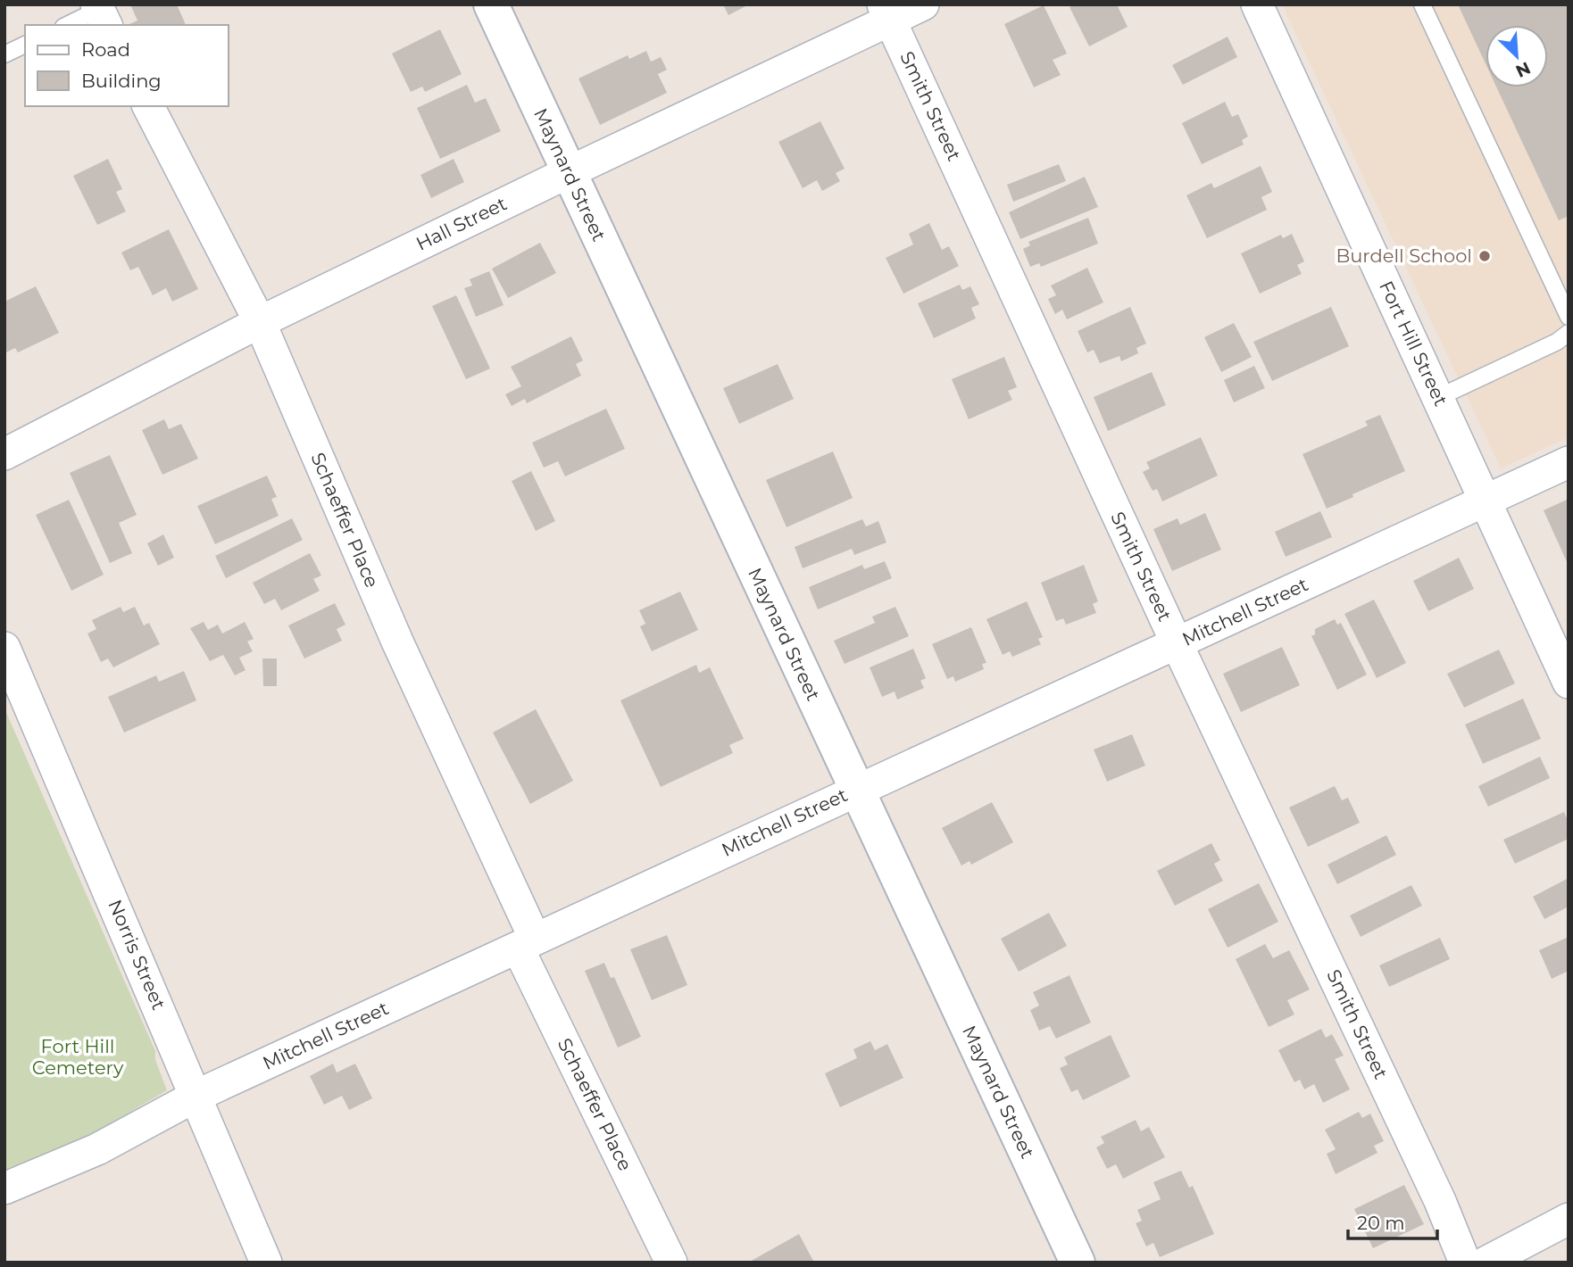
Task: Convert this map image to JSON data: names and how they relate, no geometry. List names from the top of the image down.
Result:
{
  "streets": {
    "street": [
      "Smith Street",
      "Maynard Street",
      "Hall Street",
      "Fort Hill Street",
      "Schaeffer Place",
      "Mitchell Street",
      "Norris Street"
    ]
  },
  "crossings": [
    ["Smith Street", "Hall Street"],
    ["Smith Street", "Mitchell Street"],
    ["Maynard Street", "Hall Street"],
    ["Maynard Street", "Mitchell Street"],
    ["Hall Street", "Schaeffer Place"],
    ["Fort Hill Street", "Mitchell Street"],
    ["Schaeffer Place", "Mitchell Street"],
    ["Mitchell Street", "Norris Street"]
  ],
  "parks": ["Fort Hill Cemetery"],
  "places": ["Burdell School"],
  "legend": ["Road", "Building"],
  "scale_bar": "20 m",
  "north": "bottom right"
}
